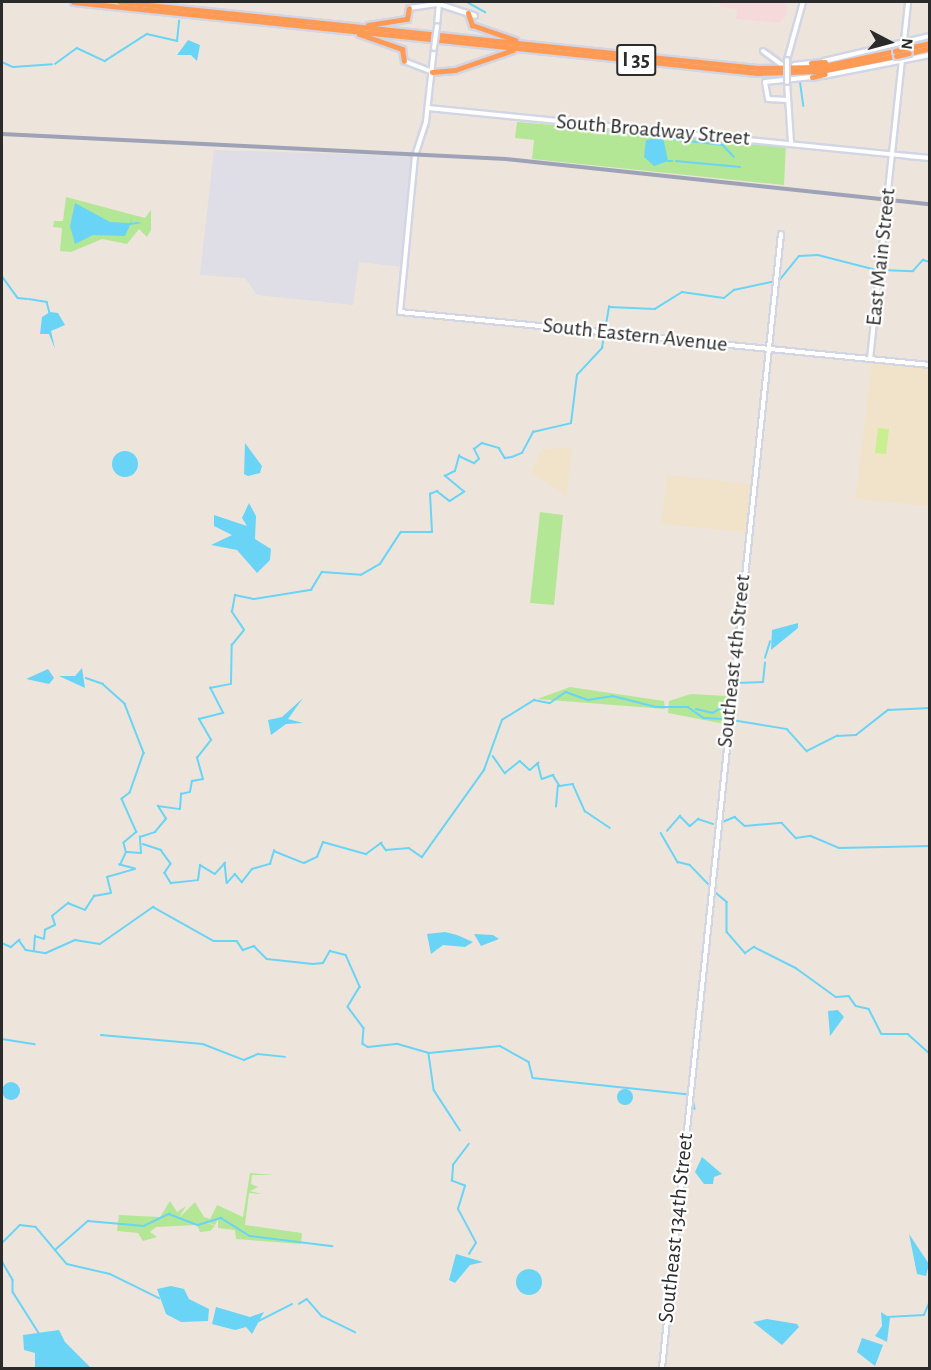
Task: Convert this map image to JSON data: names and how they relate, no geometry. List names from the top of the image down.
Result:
{
  "streets": {
    "highway": ["I 35"],
    "main road": [
      "South Broadway Street",
      "East Main Street",
      "South Eastern Avenue",
      "Southeast 4th Street",
      "Southeast 134th Street"
    ]
  },
  "crossings": [
    ["South Broadway Street", "East Main Street"],
    ["South Broadway Street", "South Eastern Avenue"],
    ["East Main Street", "South Eastern Avenue"],
    ["South Eastern Avenue", "Southeast 4th Street"],
    ["Southeast 4th Street", "Southeast 134th Street"]
  ],
  "north": "right"
}
